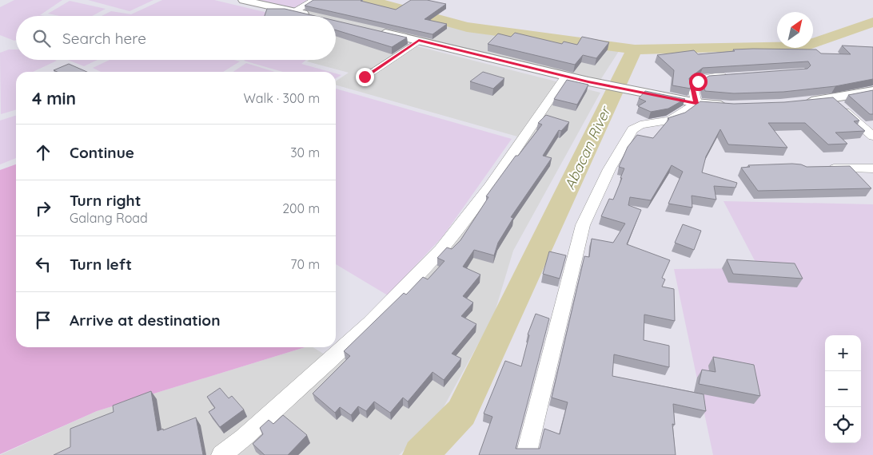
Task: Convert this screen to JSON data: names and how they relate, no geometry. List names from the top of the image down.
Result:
{
  "water": ["Abacan River"],
  "north": "top right",
  "page": {
    "search": "Search here",
    "heading": ["4 min", "Walk · 300 m"],
    "list": [
      ["Continue", "30 m"],
      ["Turn right", "Galang Road", "200 m"],
      ["Turn left", "70 m"],
      "Arrive at destination"
    ],
    "map_buttons": ["+", "−"]
  }
}
